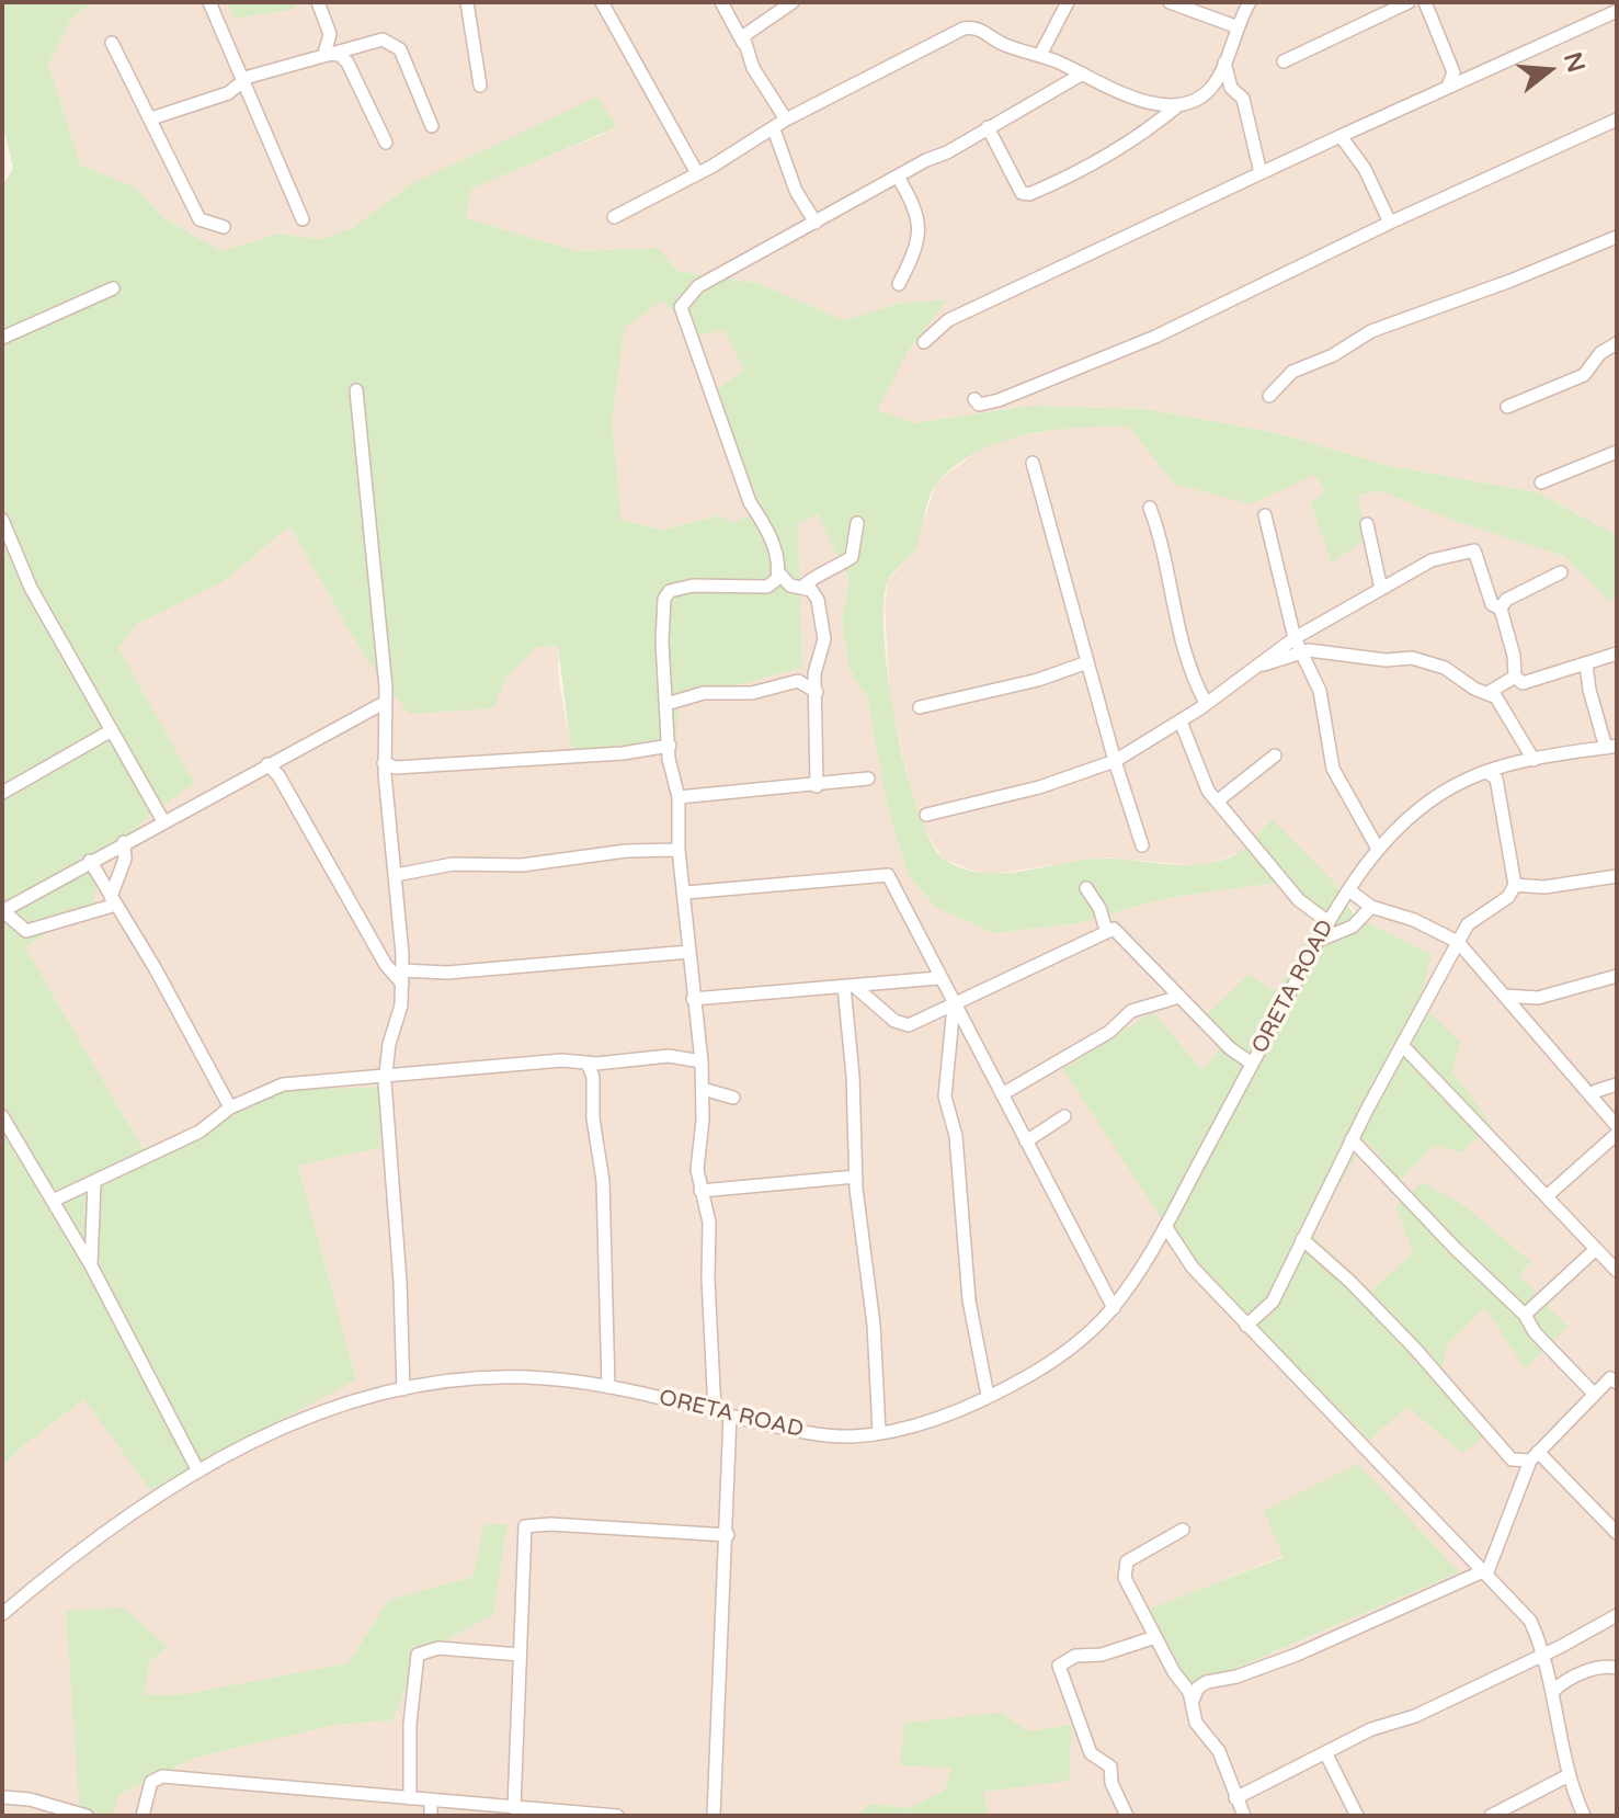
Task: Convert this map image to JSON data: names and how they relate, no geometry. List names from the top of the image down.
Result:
{
  "streets": {
    "street": ["ORETA ROAD"]
  },
  "north": "right"
}
